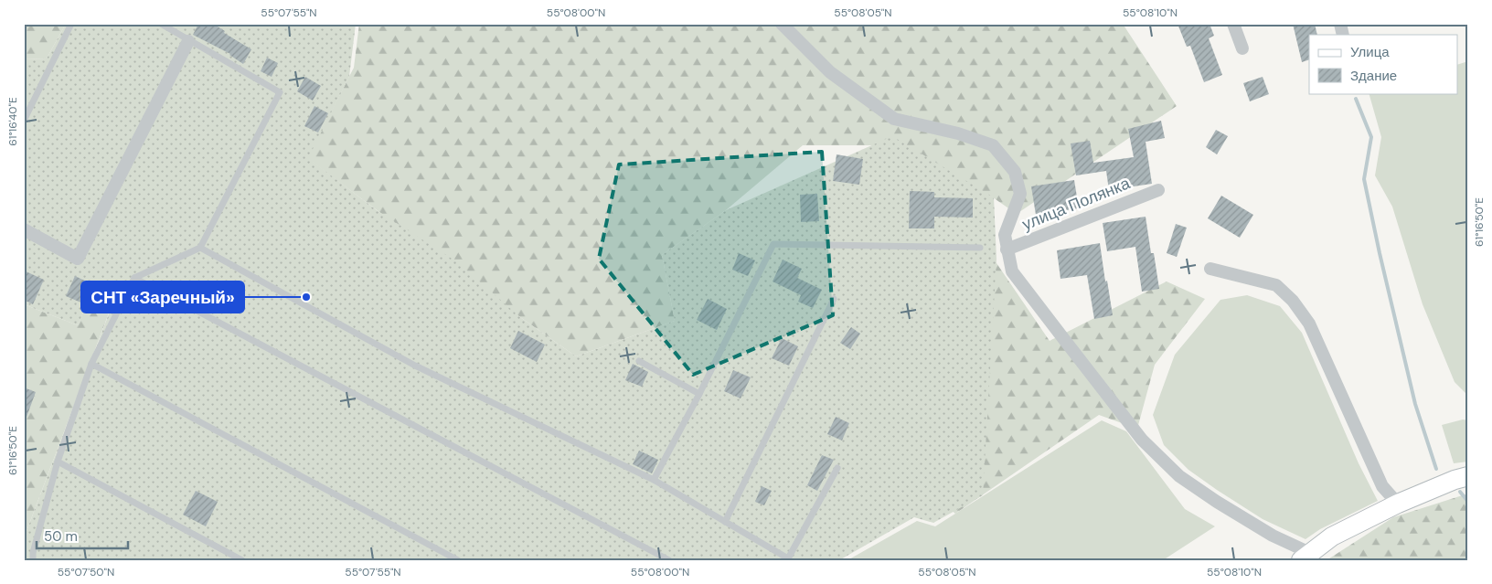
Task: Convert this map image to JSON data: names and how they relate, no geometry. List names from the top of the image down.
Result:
{
  "streets": {
    "street": ["улица Полянка"]
  },
  "places": ["СНТ «Заречный»"],
  "legend": ["Улица", "Здание"],
  "scale_bar": "50 m",
  "coordinates": [
    "55°07'55\"N",
    "55°08'00\"N",
    "55°08'05\"N",
    "55°08'10\"N",
    "61°16'40\"E",
    "61°16'50\"E",
    "55°07'50\"N"
  ]
}
